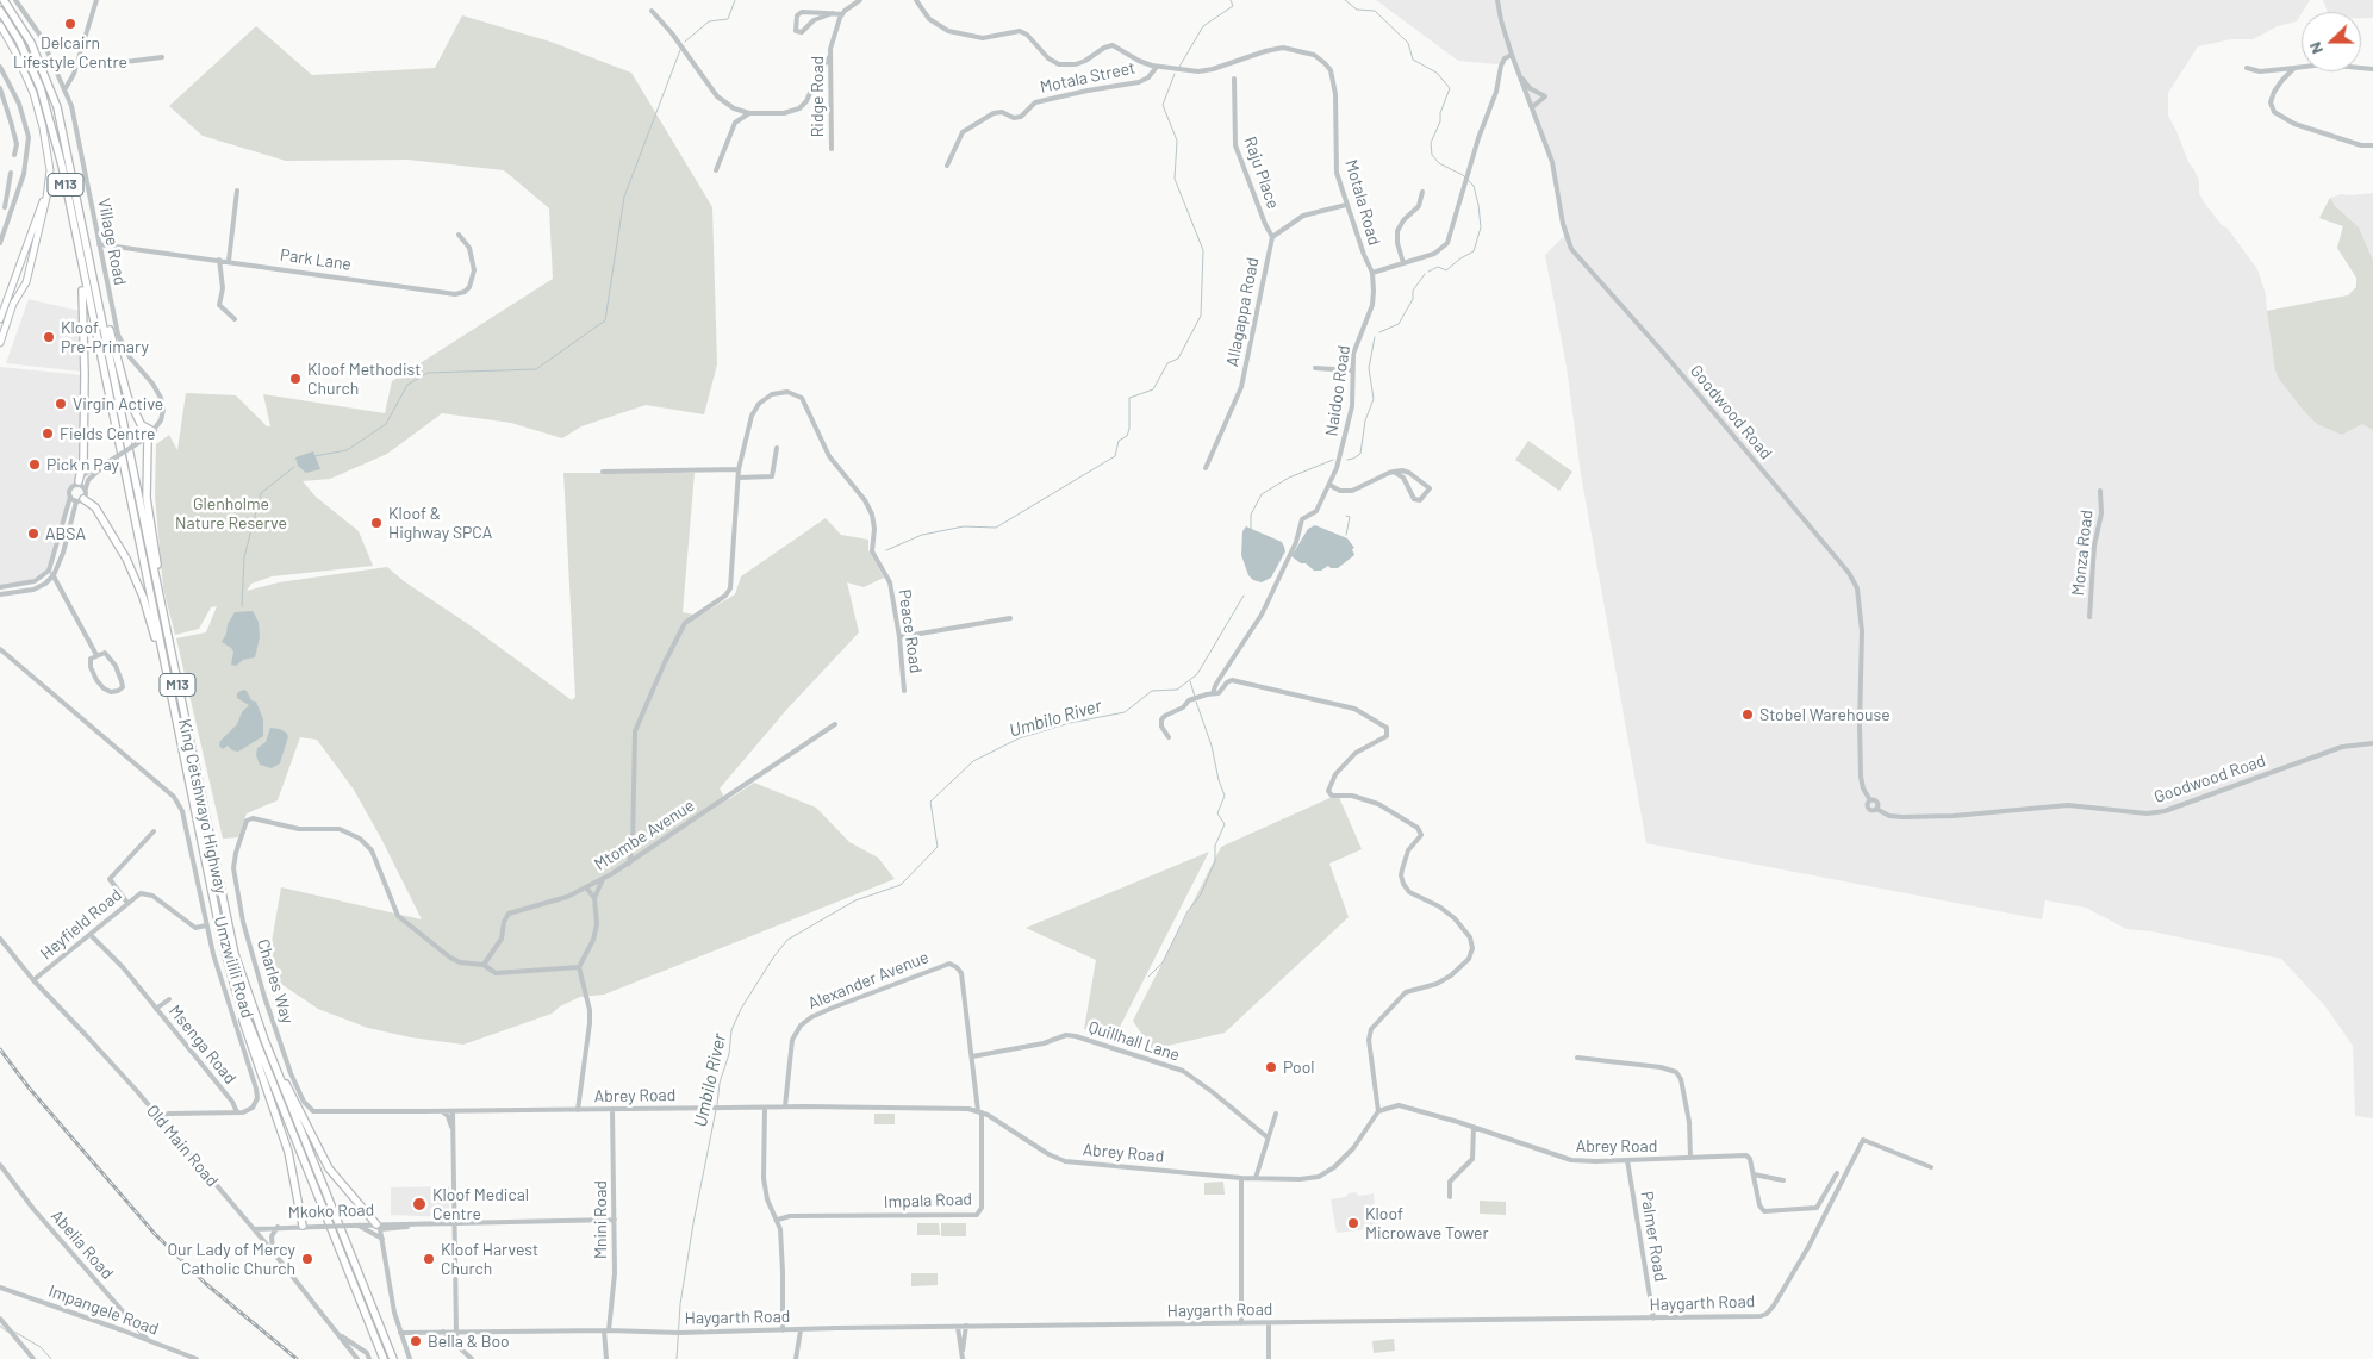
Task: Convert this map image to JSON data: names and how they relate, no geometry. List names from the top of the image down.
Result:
{
  "streets": {
    "highway": ["M13", "King Cetshwayo Highway"],
    "street": [
      "Motala Street",
      "Ridge Road",
      "Raju Place",
      "Motala Road",
      "Village Road",
      "Park Lane",
      "Allagappa Road",
      "Naidoo Road",
      "Goodwood Road",
      "Monza Road",
      "Peace Road",
      "Mtombe Avenue",
      "Heyfield Road",
      "Umzwilili Road",
      "Alexander Avenue",
      "Charles Way",
      "Quillhall Lane",
      "Msenga Road",
      "Abrey Road",
      "Old Main Road",
      "Impala Road",
      "Mkoko Road",
      "Mnini Road",
      "Palmer Road",
      "Abelia Road",
      "Haygarth Road",
      "Impangele Road"
    ]
  },
  "crossings": [
    ["Motala Street", "Motala Road"],
    ["Raju Place", "Allagappa Road"],
    ["Motala Road", "Naidoo Road"],
    ["Village Road", "Park Lane"],
    ["Peace Road", "Mtombe Avenue"],
    ["Mtombe Avenue", "Charles Way"],
    ["Heyfield Road", "Umzwilili Road"],
    ["Heyfield Road", "Msenga Road"],
    ["Heyfield Road", "Old Main Road"],
    ["Umzwilili Road", "Msenga Road"],
    ["Alexander Avenue", "Quillhall Lane"],
    ["Alexander Avenue", "Abrey Road"],
    ["Alexander Avenue", "Impala Road"],
    ["Charles Way", "Abrey Road"],
    ["Abrey Road", "Impala Road"],
    ["Abrey Road", "Mnini Road"],
    ["Abrey Road", "Palmer Road"],
    ["Old Main Road", "Mkoko Road"],
    ["Mkoko Road", "Mnini Road"],
    ["Mnini Road", "Haygarth Road"],
    ["Palmer Road", "Haygarth Road"],
    ["Abelia Road", "Impangele Road"]
  ],
  "water": ["Umbilo River"],
  "parks": ["Glenholme Nature Reserve"],
  "places": [
    "Delcairn Lifestyle Centre",
    "Kloof Pre-Primary",
    "Kloof Methodist Church",
    "Virgin Active",
    "Fields Centre",
    "Pick n Pay",
    "Kloof & Highway SPCA",
    "ABSA",
    "Stobel Warehouse",
    "Pool",
    "Kloof Medical Centre",
    "Kloof Microwave Tower",
    "Our Lady of Mercy Catholic Church",
    "Kloof Harvest Church",
    "Bella & Boo"
  ],
  "north": "left"
}
